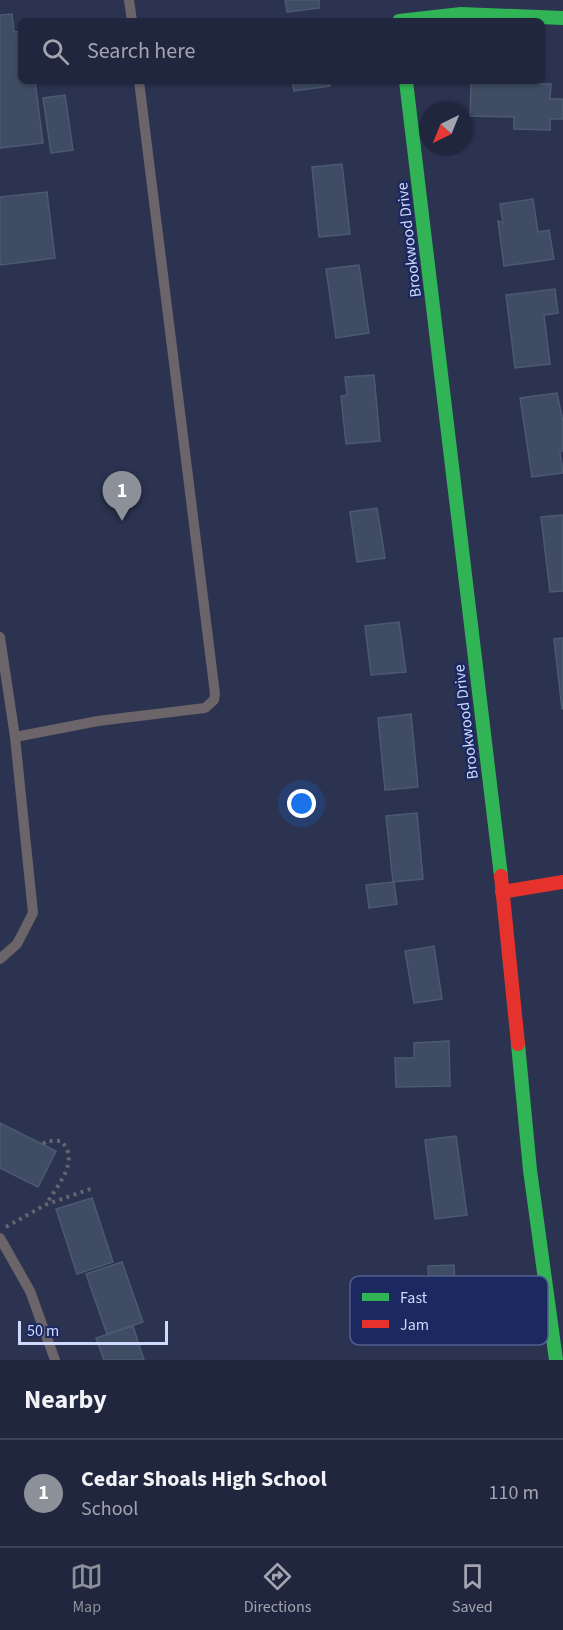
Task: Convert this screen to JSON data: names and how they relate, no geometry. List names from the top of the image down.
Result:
{
  "streets": {
    "street": ["Brookwood Drive"]
  },
  "legend": ["Fast", "Jam"],
  "scale_bar": "50 m",
  "north": "bottom left",
  "page": {
    "search": "Search here",
    "pins": "1",
    "scale": "50 m",
    "heading": "Nearby",
    "list": [
      {
        "mark": "1",
        "name": "Cedar Shoals High School",
        "note": "School",
        "value": "110 m"
      }
    ],
    "nav": ["Map", "Directions", "Saved"]
  }
}
